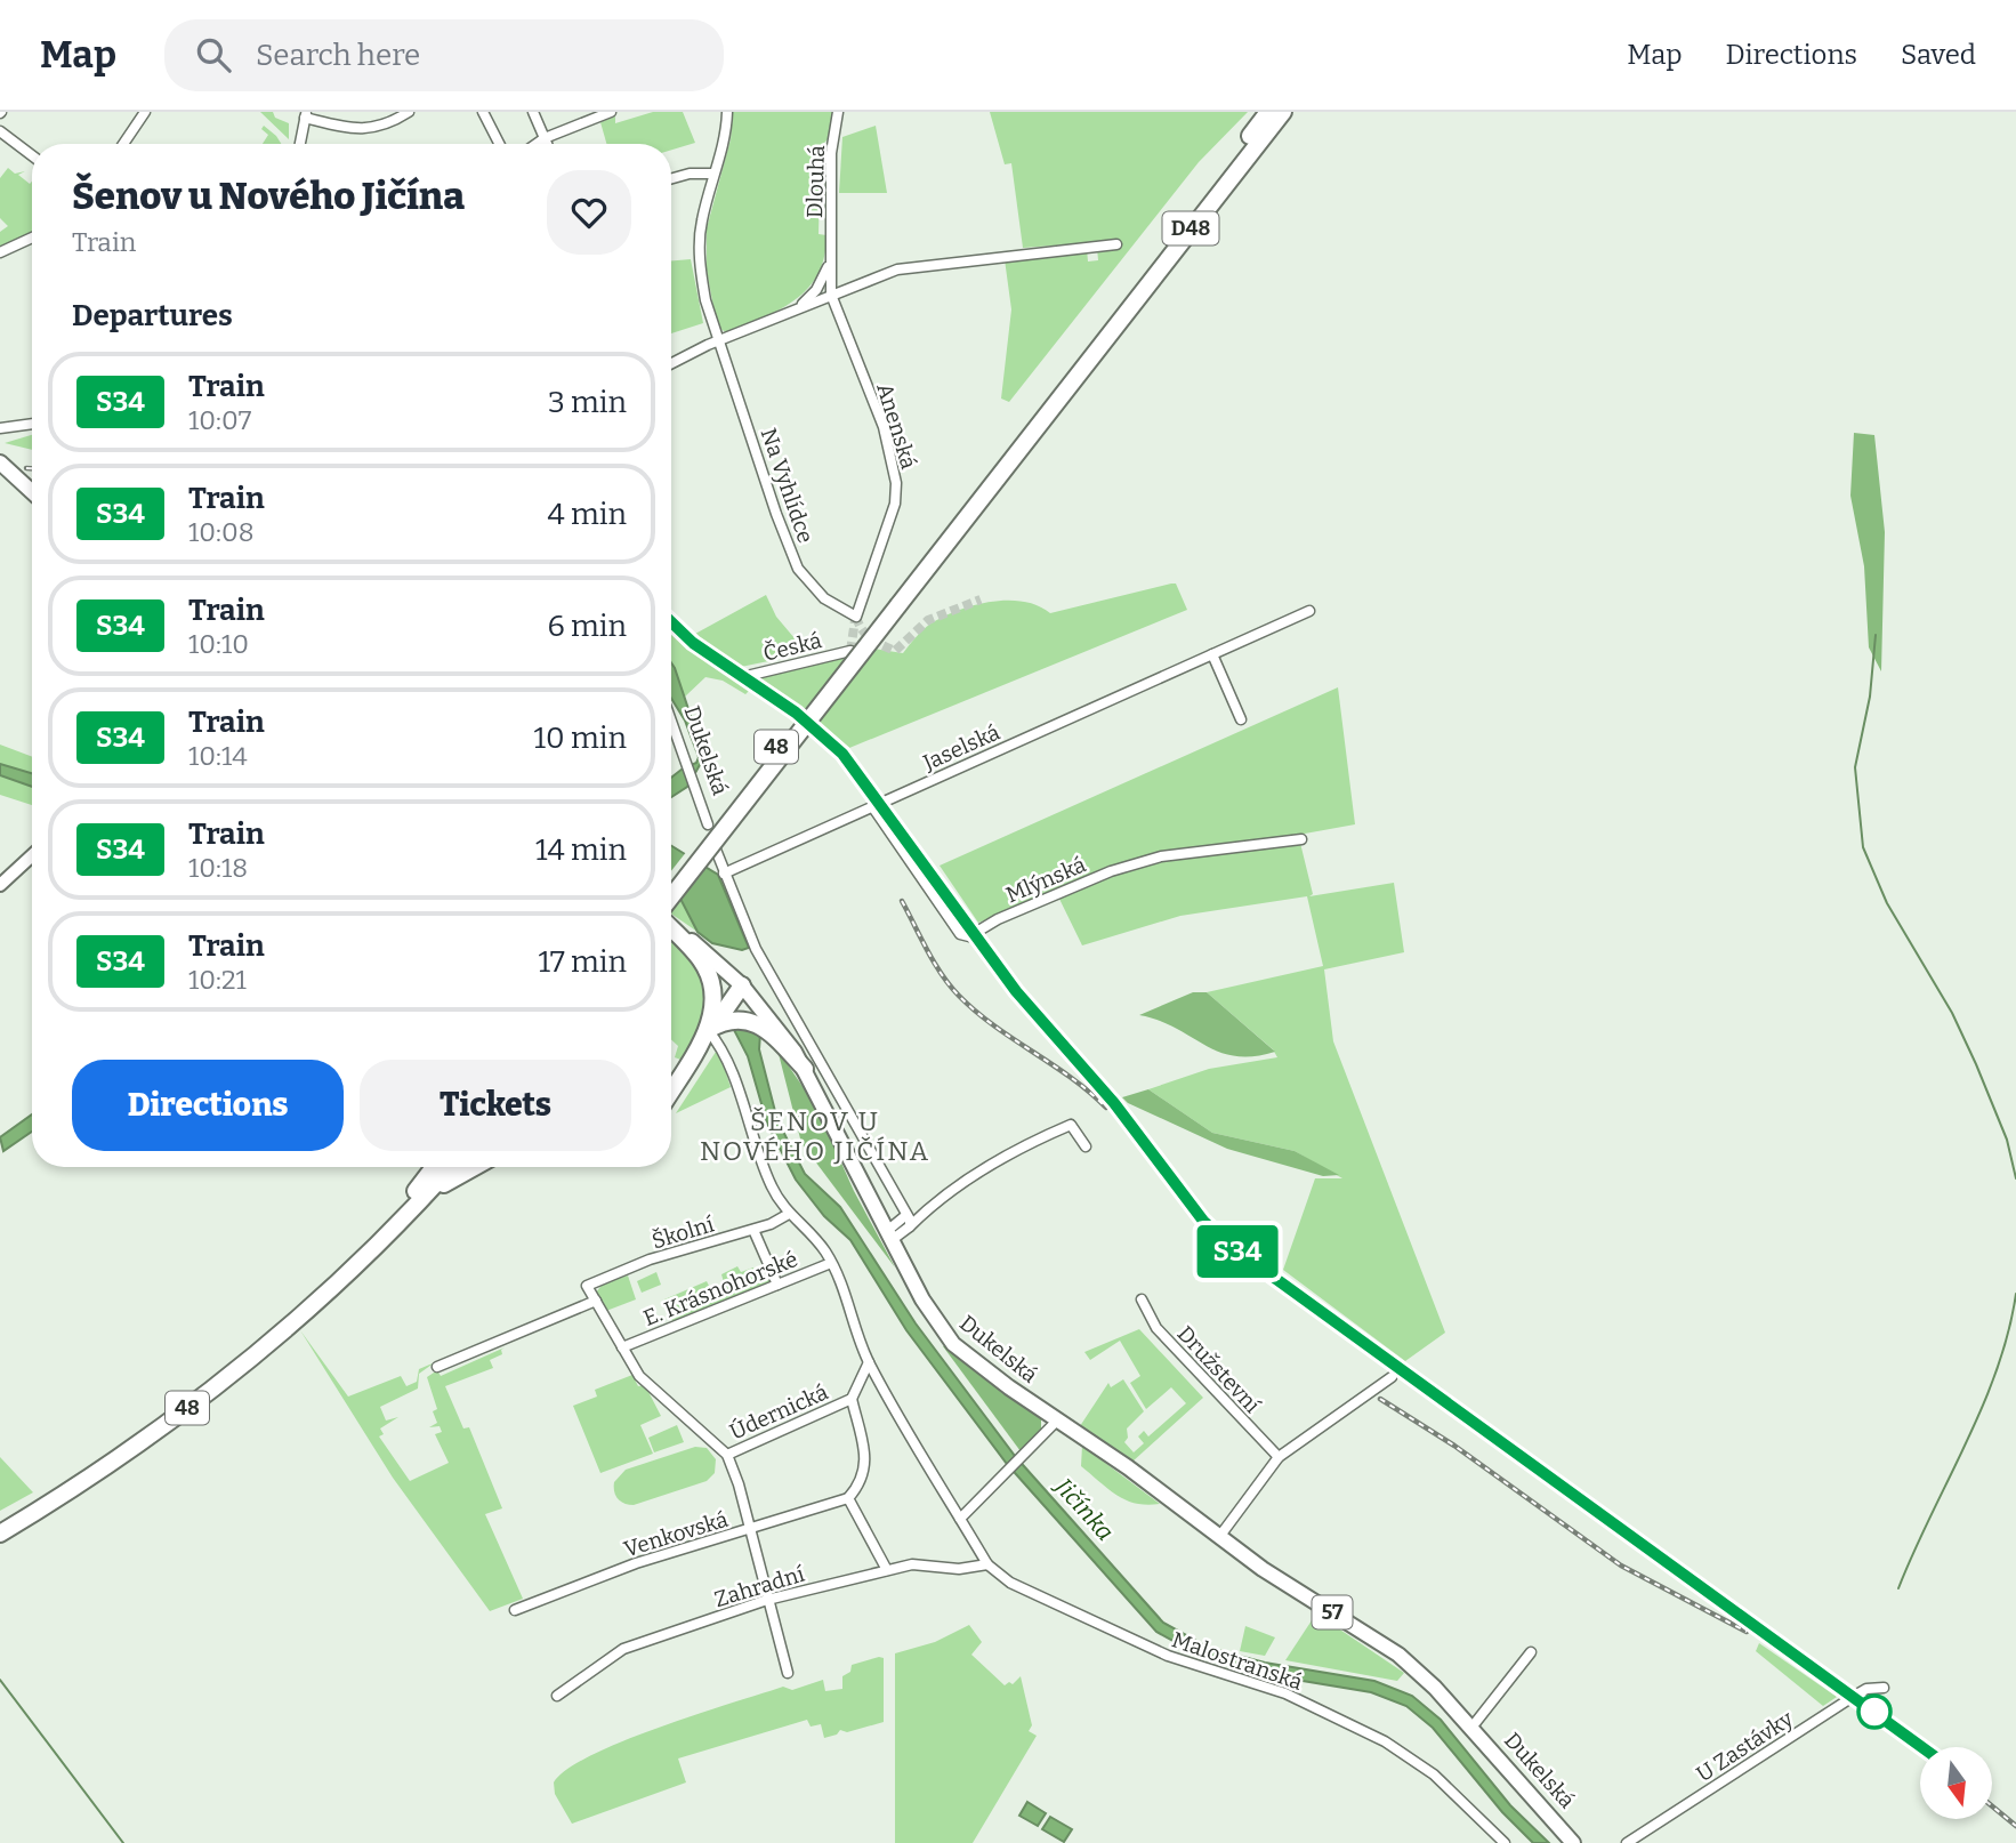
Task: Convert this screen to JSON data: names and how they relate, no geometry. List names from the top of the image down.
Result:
{
  "streets": {
    "highway": ["D48", "48"],
    "main road": ["Dukelská", "57"],
    "street": [
      "Dlouhá",
      "Anenská",
      "Na Vyhlídce",
      "Česká",
      "Jaselská",
      "Mlýnská",
      "Školní",
      "E. Krásnohorské",
      "Družstevní",
      "Údernická",
      "Venkovská",
      "Zahradní",
      "Malostranská",
      "U Zastávky"
    ]
  },
  "crossings": [
    ["Dlouhá", "Anenská"],
    ["D48", "48"],
    ["Anenská", "Na Vyhlídce"],
    ["Jaselská", "Mlýnská"],
    ["Dukelská", "57"],
    ["Školní", "E. Krásnohorské"],
    ["Školní", "Malostranská"],
    ["E. Krásnohorské", "Údernická"],
    ["E. Krásnohorské", "Venkovská"],
    ["E. Krásnohorské", "Zahradní"],
    ["E. Krásnohorské", "Malostranská"],
    ["Údernická", "Malostranská"],
    ["Zahradní", "Malostranská"]
  ],
  "districts": ["ŠENOV U NOVÉHO JIČÍNA"],
  "water": ["Jičínka"],
  "north": "bottom",
  "page": {
    "header": "Map",
    "search": "Search here",
    "nav": ["Map", "Directions", "Saved"],
    "on_map": "S34",
    "heading": [
      ["Šenov u Nového Jičína", "Train"],
      "Departures"
    ],
    "list": [
      {
        "mark": "S34",
        "name": "Train",
        "note": "10:07",
        "value": "3 min"
      },
      {
        "mark": "S34",
        "name": "Train",
        "note": "10:08",
        "value": "4 min"
      },
      {
        "mark": "S34",
        "name": "Train",
        "note": "10:10",
        "value": "6 min"
      },
      {
        "mark": "S34",
        "name": "Train",
        "note": "10:14",
        "value": "10 min"
      },
      {
        "mark": "S34",
        "name": "Train",
        "note": "10:18",
        "value": "14 min"
      },
      {
        "mark": "S34",
        "name": "Train",
        "note": "10:21",
        "value": "17 min"
      }
    ],
    "buttons": ["Directions", "Tickets"]
  }
}
